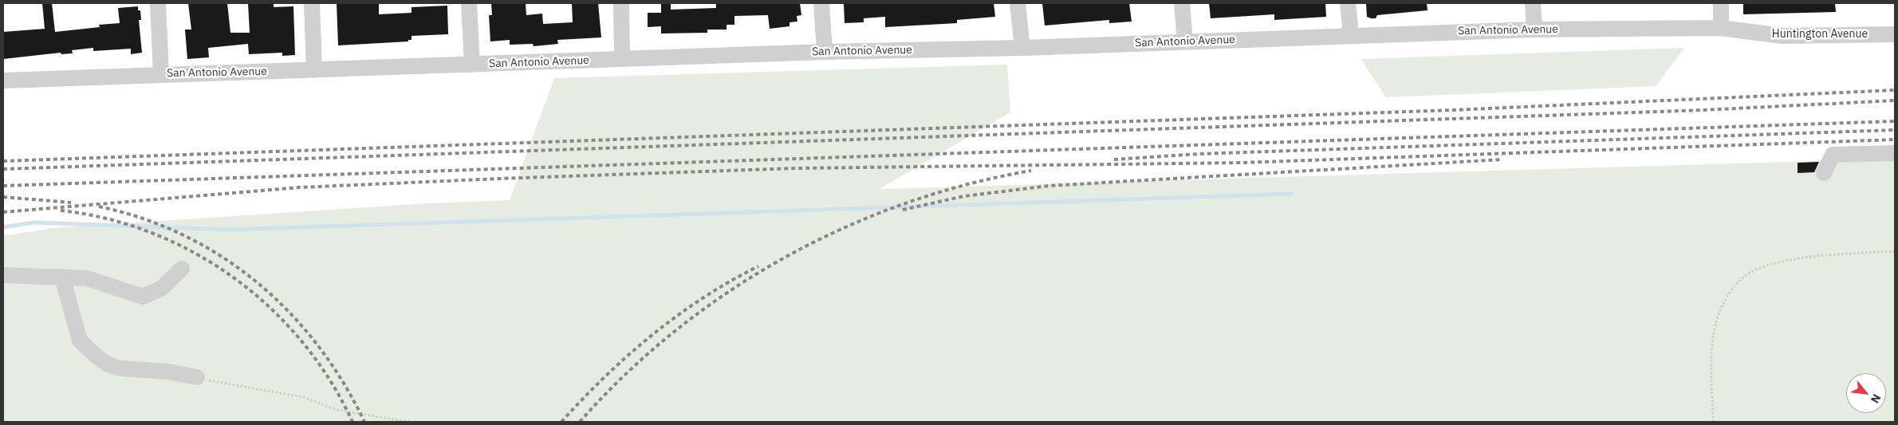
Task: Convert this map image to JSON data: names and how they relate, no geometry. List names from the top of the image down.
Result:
{
  "streets": {
    "street": ["San Antonio Avenue", "Huntington Avenue"]
  },
  "crossings": [
    ["San Antonio Avenue", "Huntington Avenue"]
  ],
  "north": "bottom right"
}
